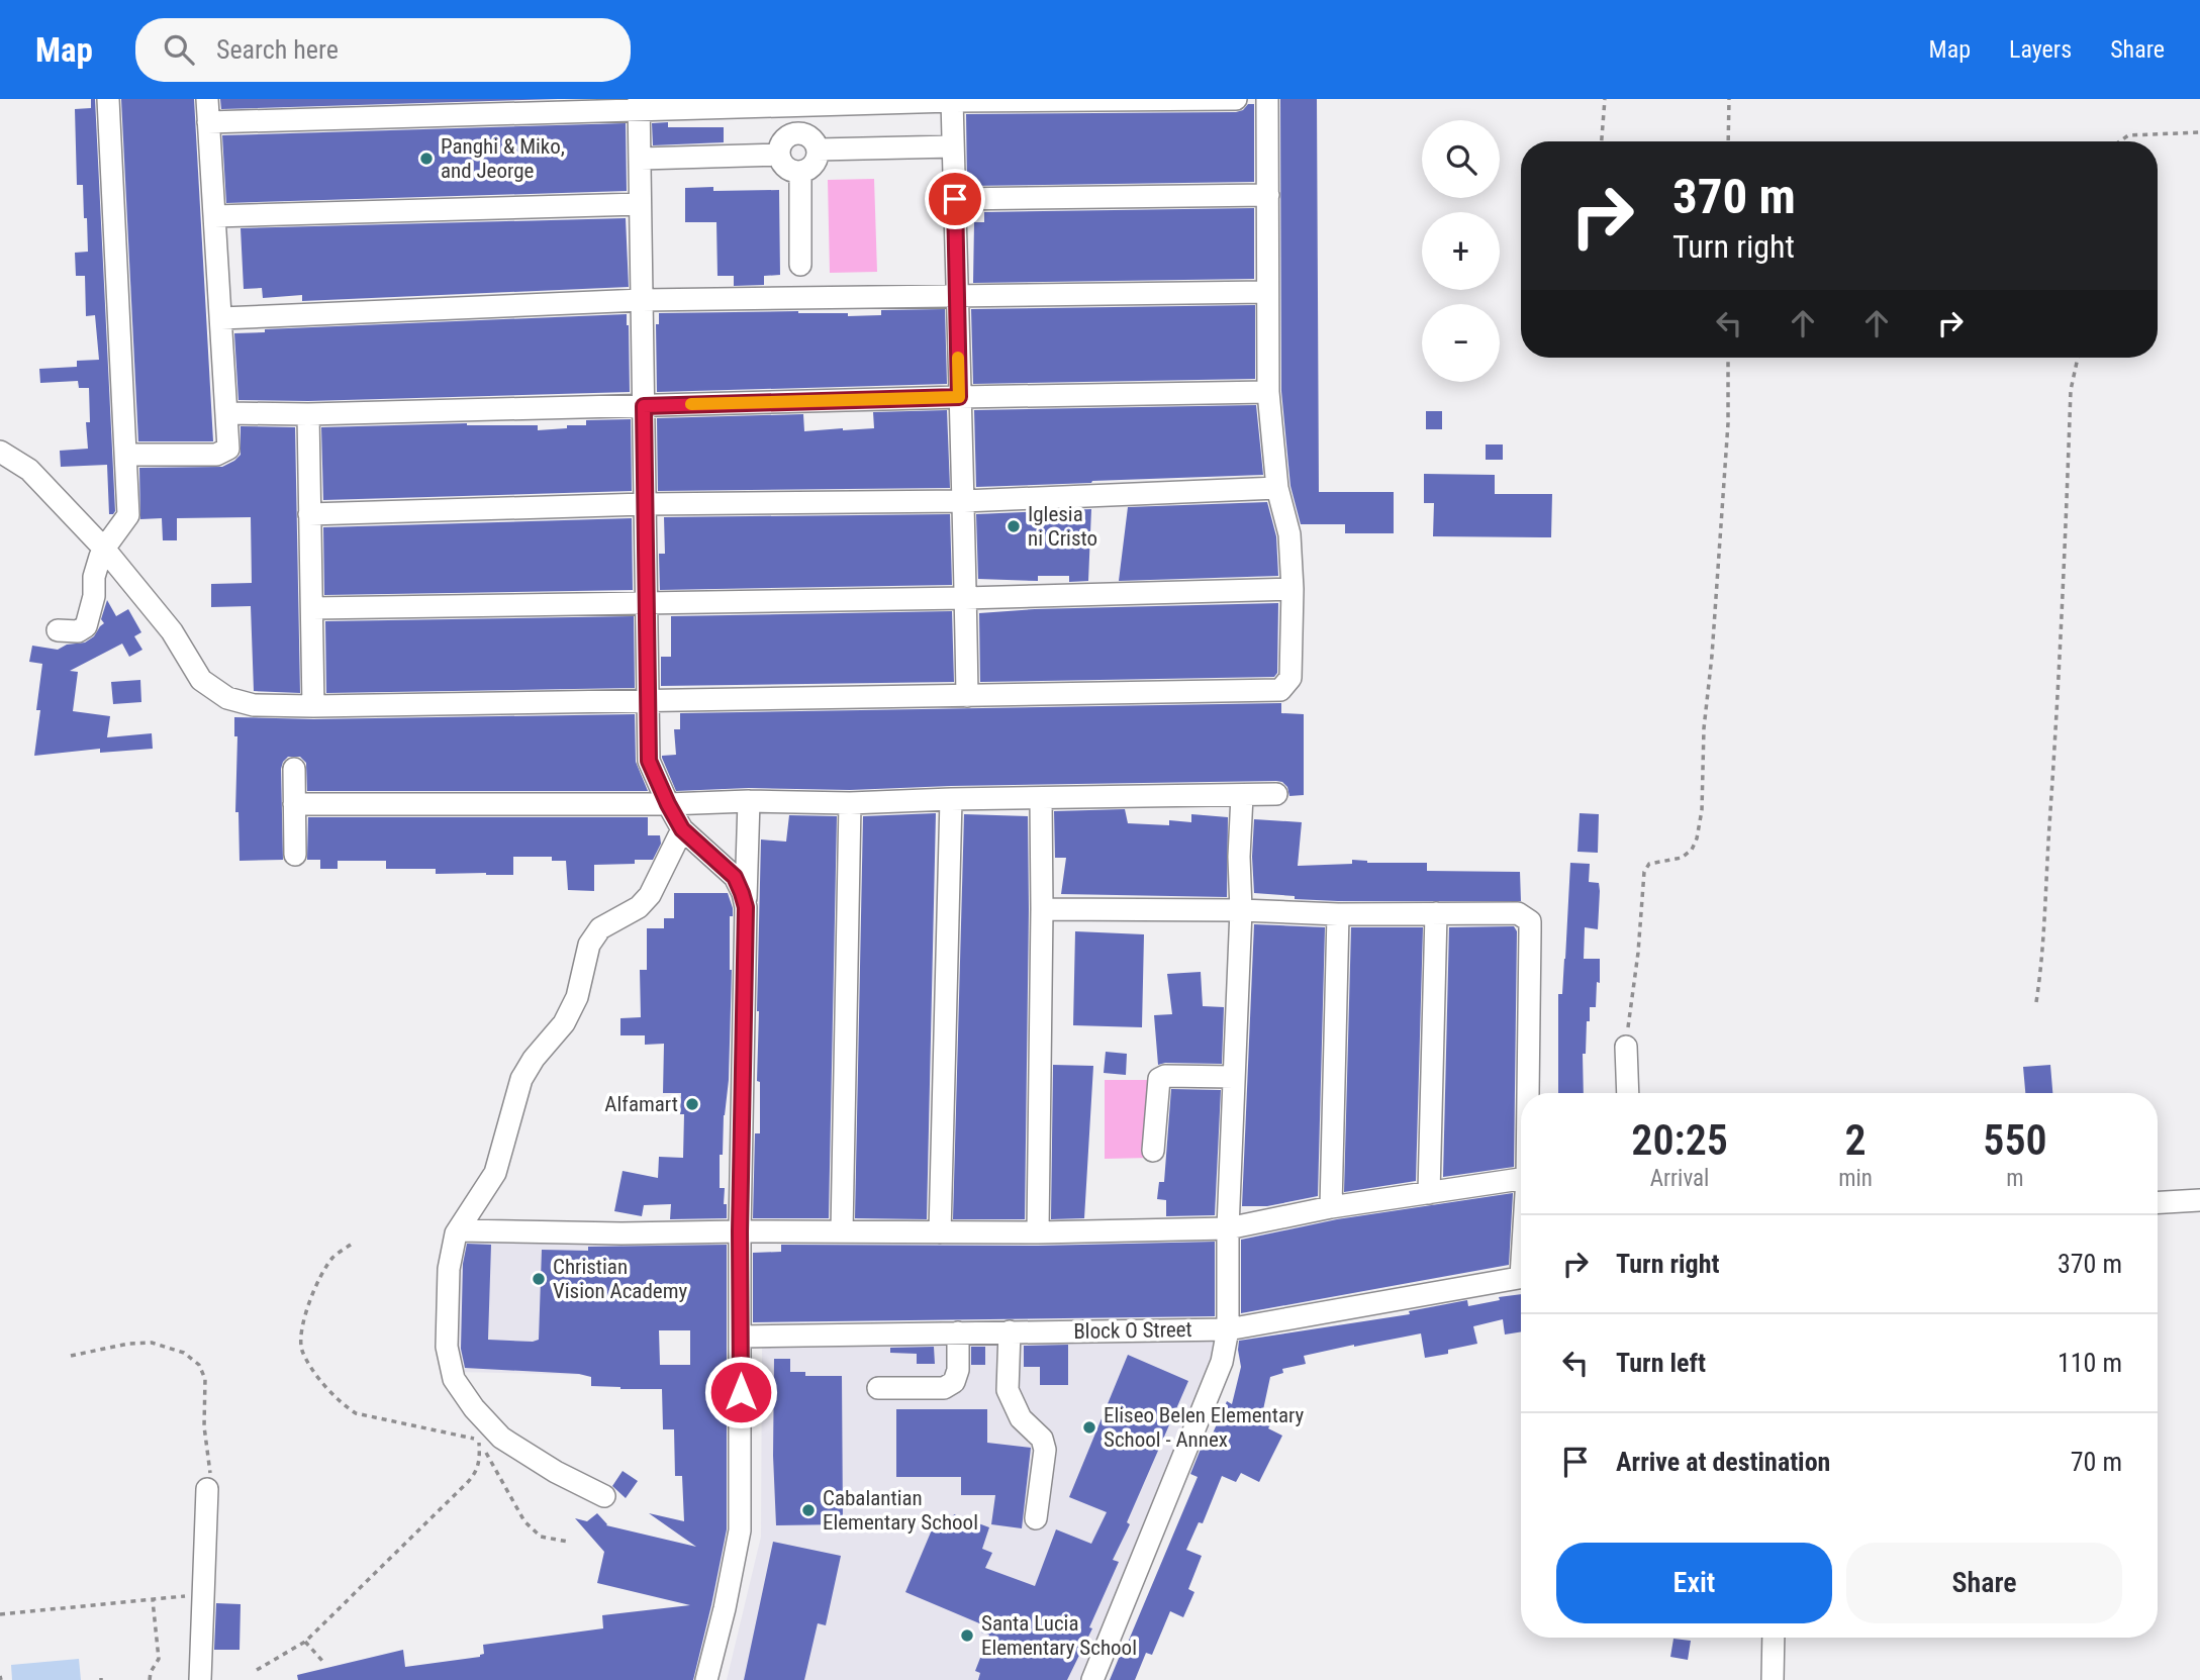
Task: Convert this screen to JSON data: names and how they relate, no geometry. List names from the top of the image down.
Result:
{
  "streets": {
    "street": ["Block O Street"]
  },
  "places": [
    "Panghi & Miko, and Jeorge",
    "Iglesia ni Cristo",
    "Alfamart",
    "Christian Vision Academy",
    "Eliseo Belen Elementary School - Annex",
    "Cabalantian Elementary School",
    "Santa Lucia Elementary School"
  ],
  "page": {
    "header": "Map",
    "search": "Search here",
    "nav": ["Map", "Layers", "Share"],
    "map_buttons": ["+", "−"],
    "turn": ["370 m", "Turn right"],
    "eta": [
      "20:25",
      "Arrival",
      "2",
      "min",
      "550",
      "m"
    ],
    "list": [
      {
        "name": "Turn right",
        "value": "370 m"
      },
      {
        "name": "Turn left",
        "value": "110 m"
      },
      {
        "name": "Arrive at destination",
        "value": "70 m"
      }
    ],
    "buttons": ["Exit", "Share"]
  }
}
